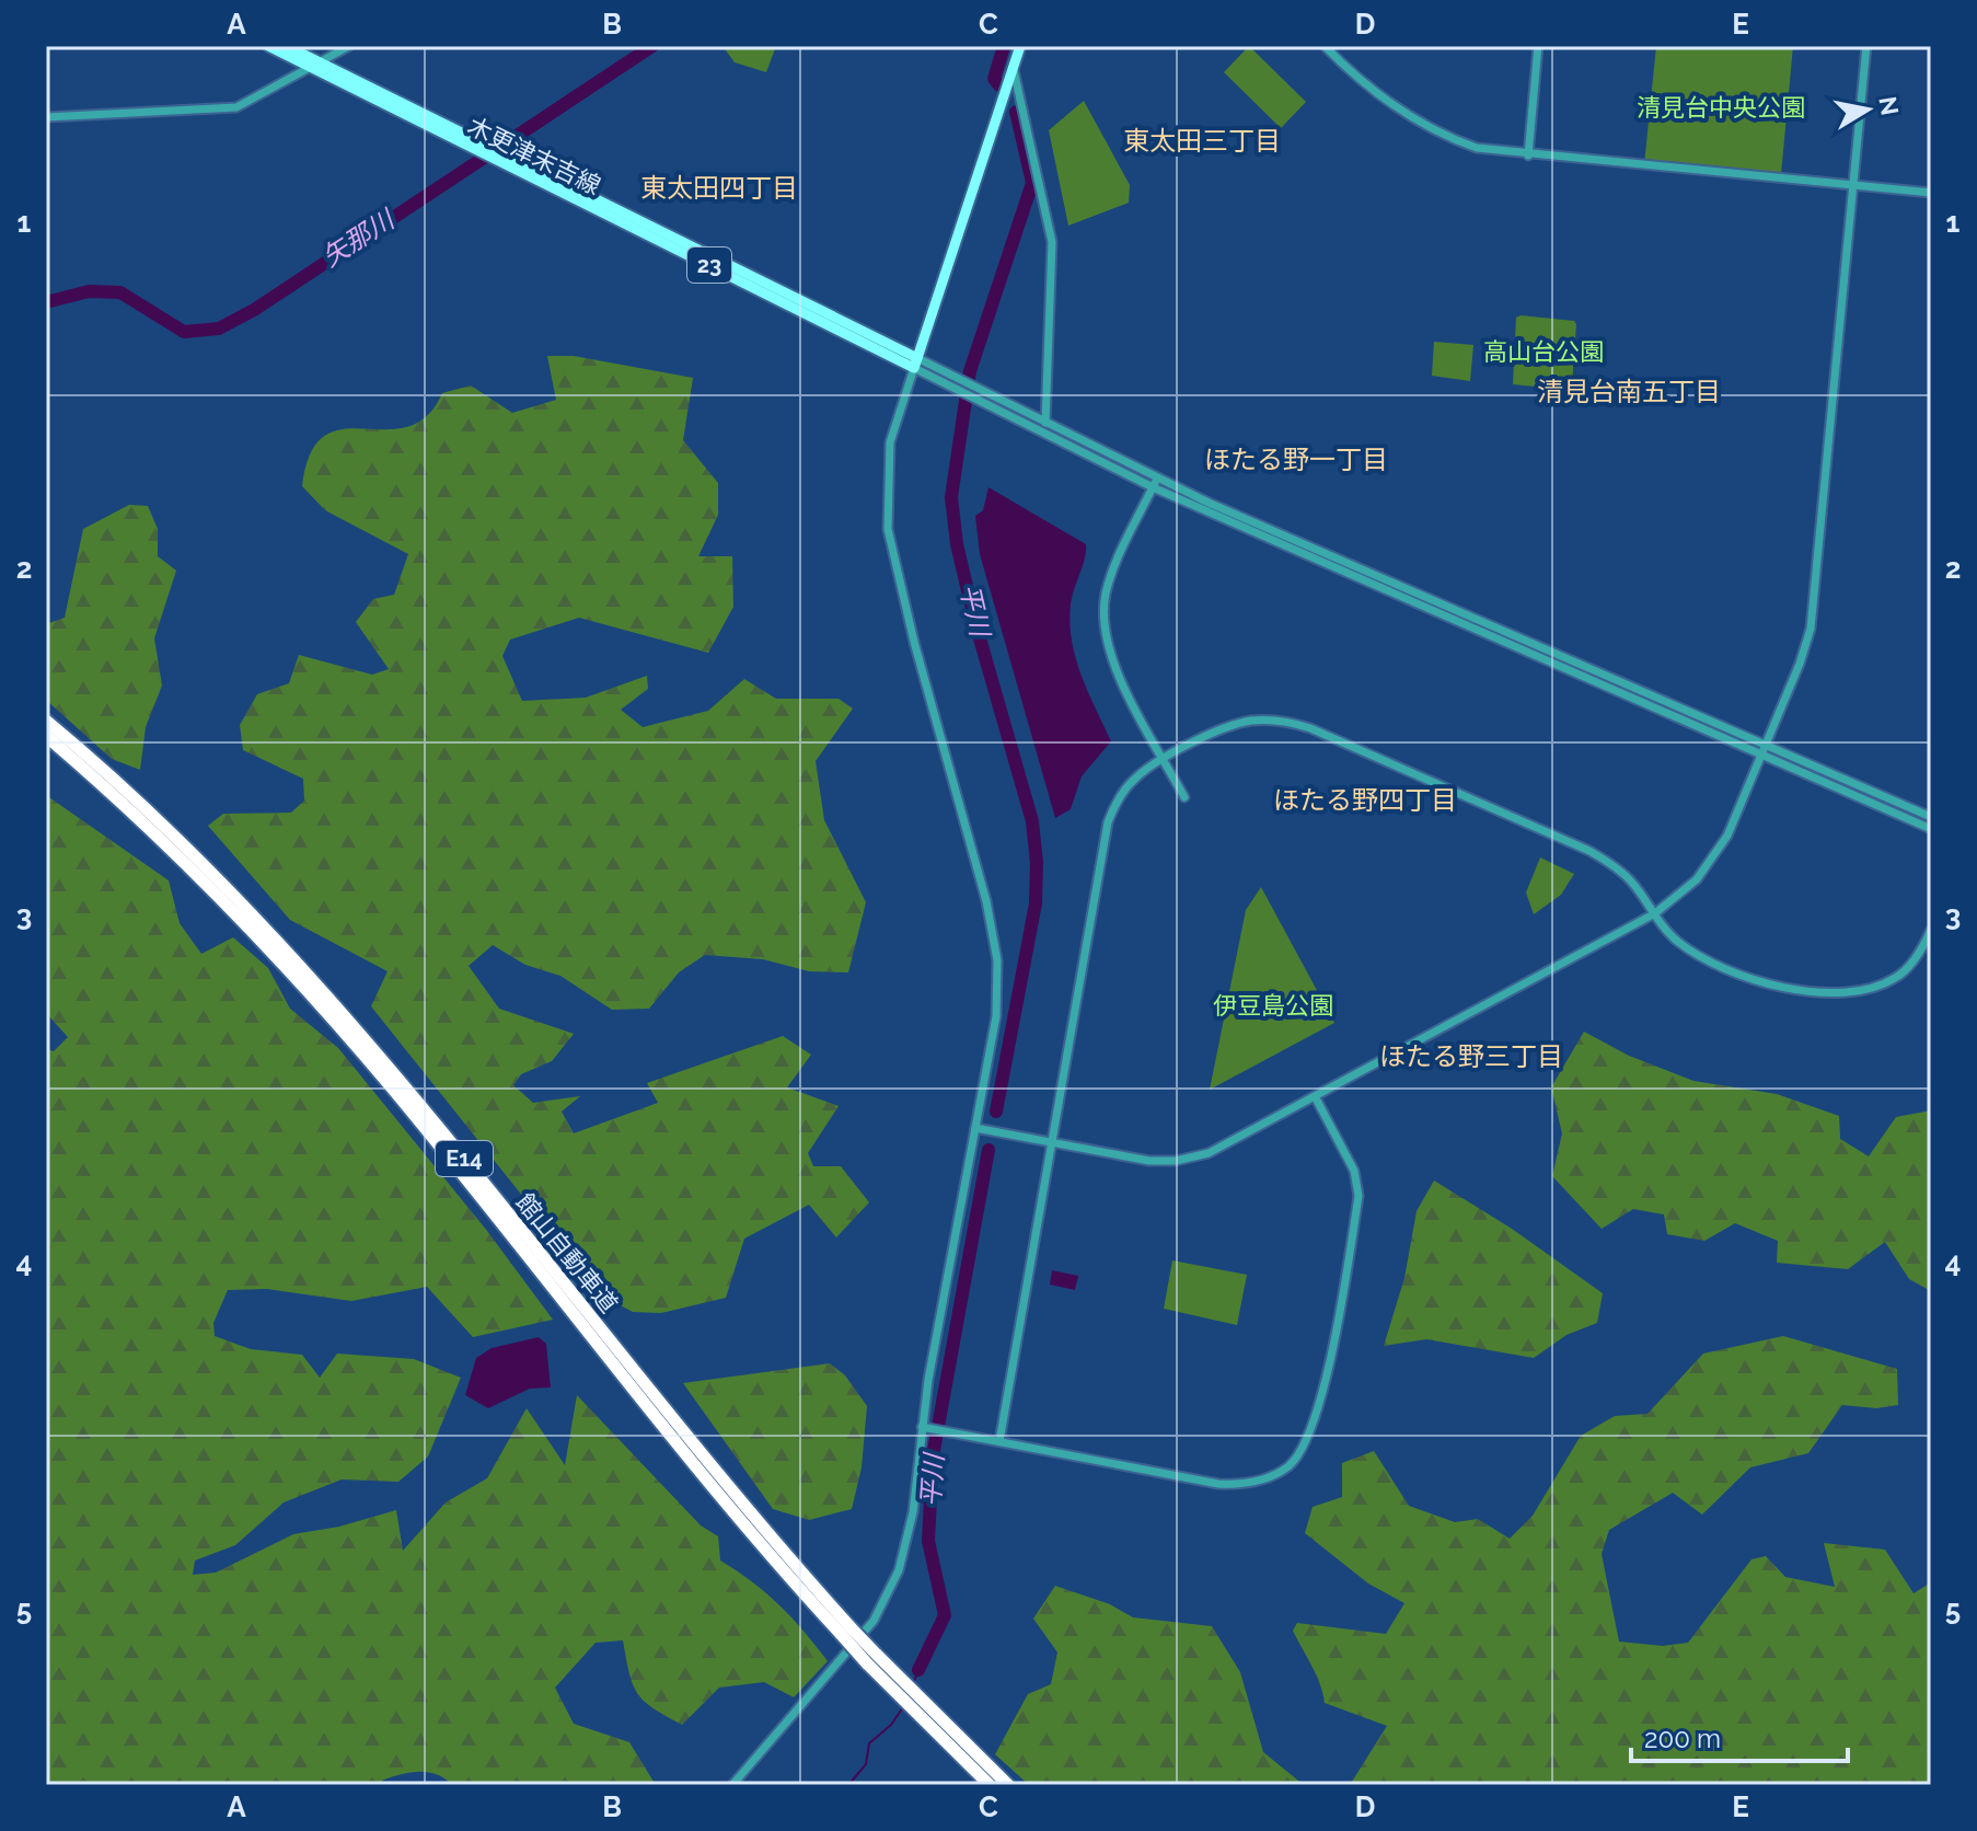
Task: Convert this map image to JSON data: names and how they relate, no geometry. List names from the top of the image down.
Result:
{
  "streets": {
    "highway": ["E14", "館山自動車道"],
    "main road": ["木更津末吉線", "23"]
  },
  "districts": [
    "東太田三丁目",
    "東太田四丁目",
    "清見台南五丁目",
    "ほたる野一丁目",
    "ほたる野四丁目",
    "ほたる野三丁目"
  ],
  "water": ["矢那川", "平川"],
  "parks": ["清見台中央公園", "高山台公園", "伊豆島公園"],
  "scale_bar": "200 m",
  "north": "right",
  "grid": {
    "columns": [
      "A",
      "B",
      "C",
      "D",
      "E"
    ],
    "rows": [
      "1",
      "2",
      "3",
      "4",
      "5"
    ]
  }
}
